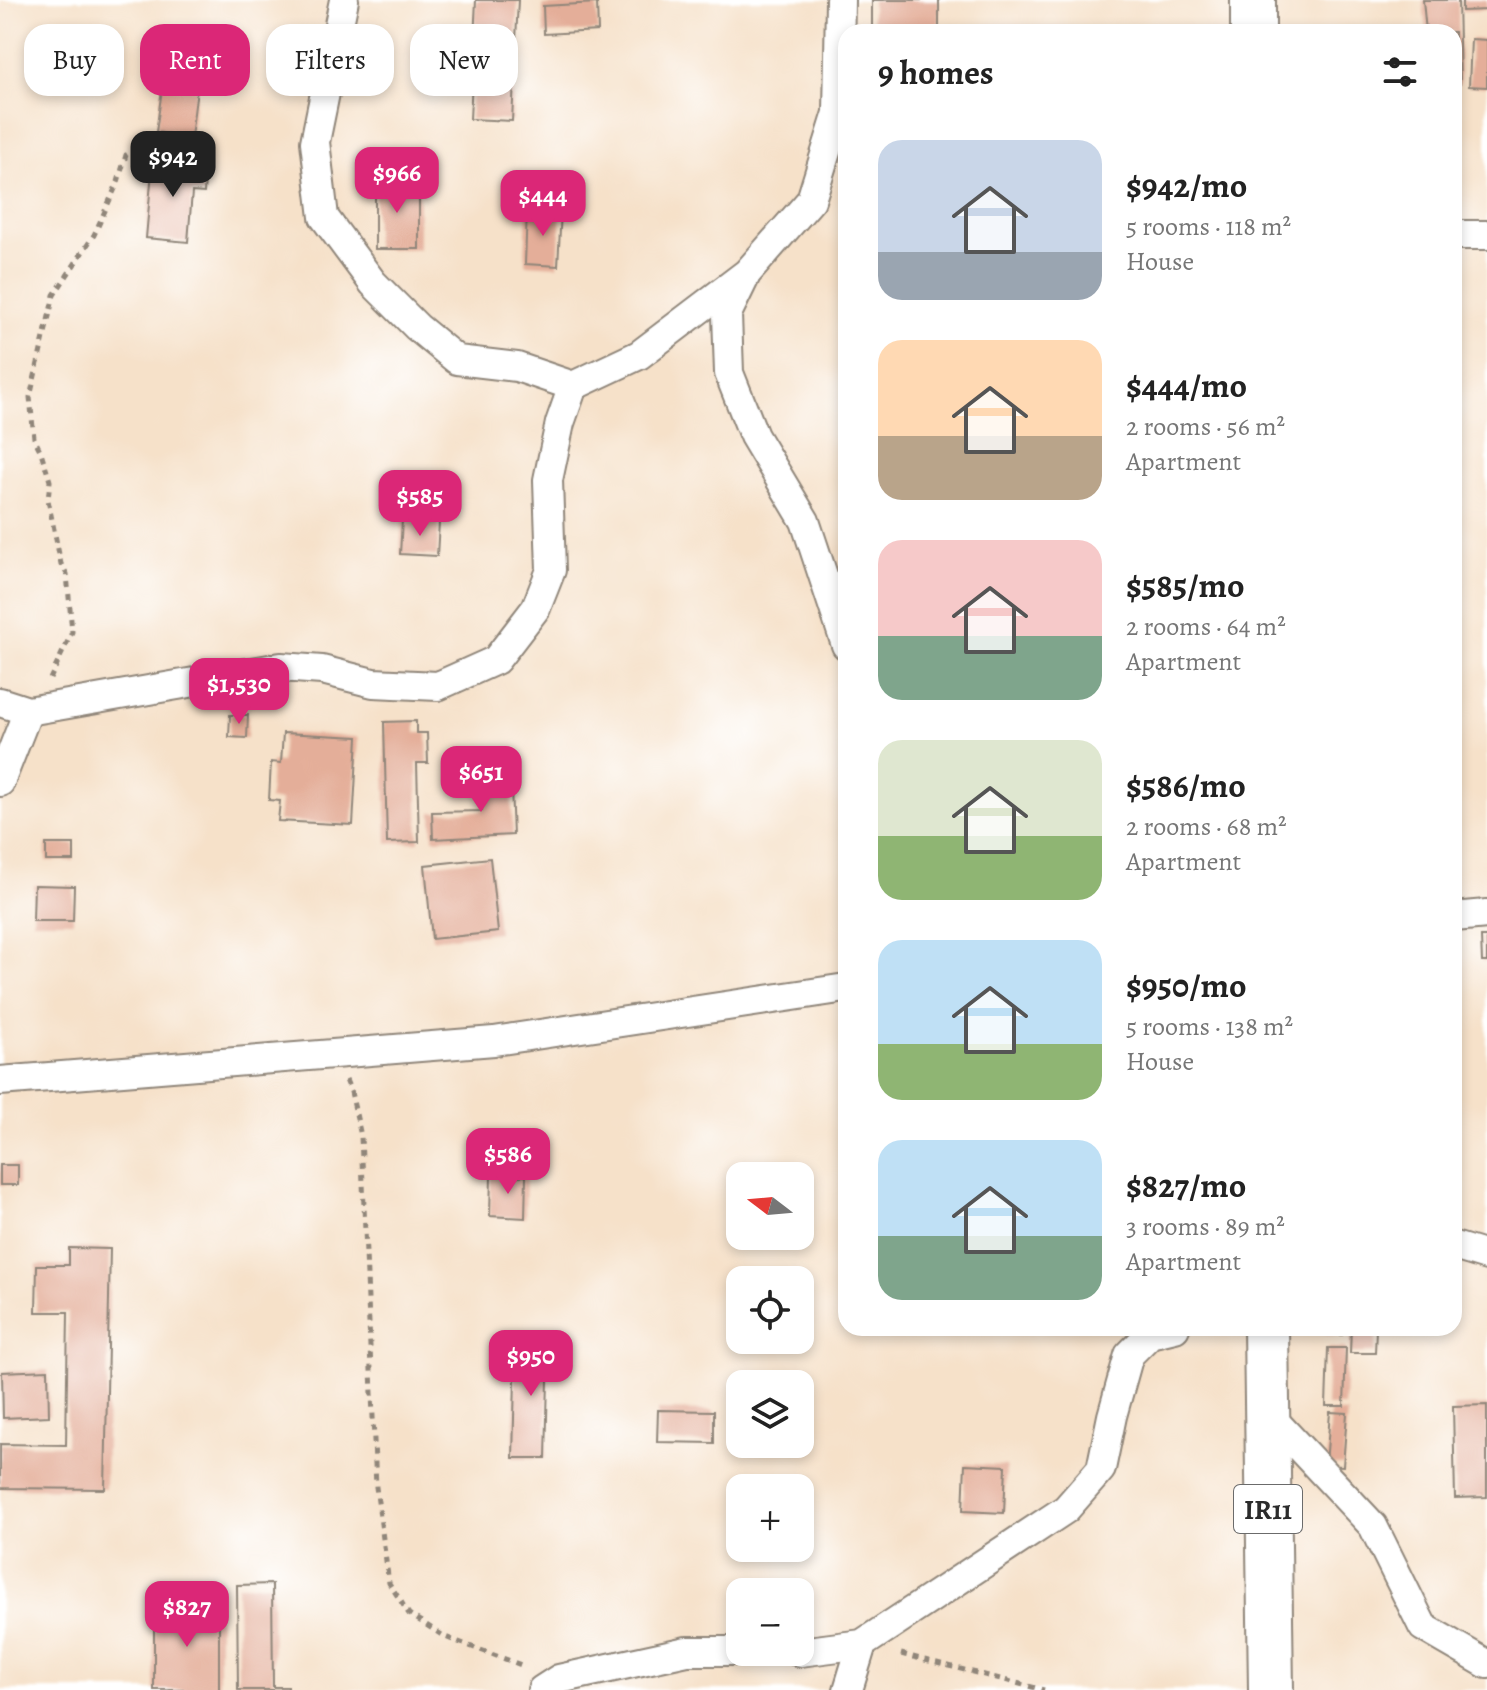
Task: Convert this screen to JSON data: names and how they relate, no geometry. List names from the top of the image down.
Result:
{
  "streets": {
    "main road": ["IR11"]
  },
  "north": "left",
  "page": {
    "chip": [
      "Buy",
      "Rent",
      "Filters",
      "New"
    ],
    "heading": "9 homes",
    "list": [
      {
        "name": "$942/mo",
        "note": "5 rooms · 118 m² · House"
      },
      {
        "name": "$444/mo",
        "note": "2 rooms · 56 m² · Apartment"
      },
      {
        "name": "$585/mo",
        "note": "2 rooms · 64 m² · Apartment"
      },
      {
        "name": "$586/mo",
        "note": "2 rooms · 68 m² · Apartment"
      },
      {
        "name": "$950/mo",
        "note": "5 rooms · 138 m² · House"
      },
      {
        "name": "$827/mo",
        "note": "3 rooms · 89 m² · Apartment"
      }
    ],
    "price": [
      "$942",
      "$966",
      "$444",
      "$585",
      "$1,530",
      "$651",
      "$586",
      "$950",
      "$827"
    ],
    "map_buttons": ["+", "−"]
  }
}
